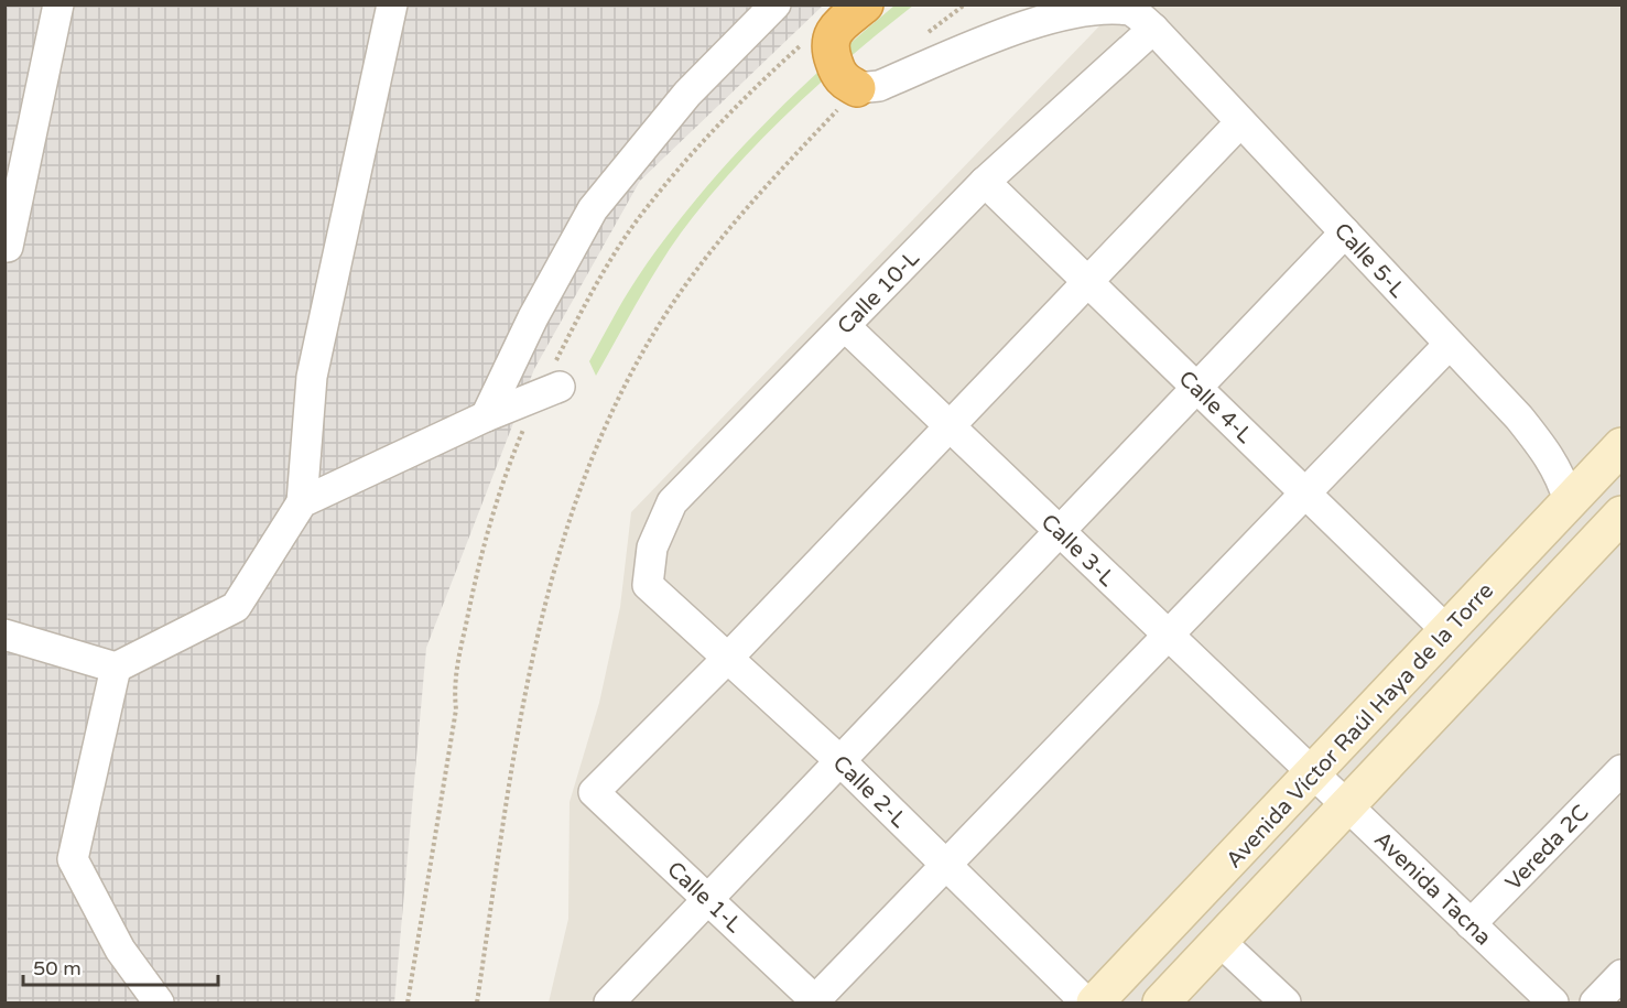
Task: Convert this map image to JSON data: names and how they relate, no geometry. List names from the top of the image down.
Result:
{
  "streets": {
    "street": [
      "Calle 5-L",
      "Calle 10-L",
      "Calle 4-L",
      "Calle 3-L",
      "Avenida Víctor Raúl Haya de la Torre",
      "Calle 2-L",
      "Vereda 2C",
      "Avenida Tacna",
      "Calle 1-L"
    ]
  },
  "crossings": [
    ["Calle 5-L", "Calle 10-L"],
    ["Calle 5-L", "Avenida Víctor Raúl Haya de la Torre"],
    ["Calle 10-L", "Calle 4-L"],
    ["Calle 10-L", "Calle 3-L"],
    ["Calle 10-L", "Calle 2-L"],
    ["Calle 4-L", "Avenida Víctor Raúl Haya de la Torre"],
    ["Calle 3-L", "Avenida Víctor Raúl Haya de la Torre"],
    ["Calle 3-L", "Avenida Tacna"],
    ["Avenida Víctor Raúl Haya de la Torre", "Avenida Tacna"],
    ["Calle 2-L", "Calle 1-L"],
    ["Vereda 2C", "Avenida Tacna"]
  ],
  "scale_bar": "50 m"
}
